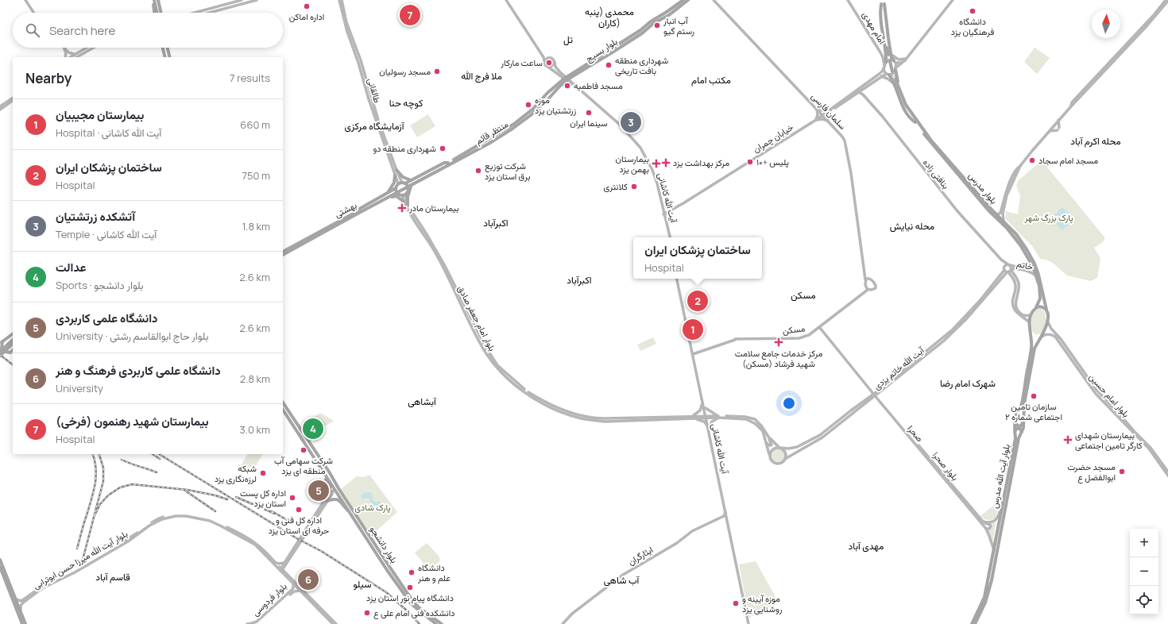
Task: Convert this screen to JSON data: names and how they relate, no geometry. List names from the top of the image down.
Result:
{
  "streets": {
    "main road": [
      "امام مهدی",
      "بلوار بسیج",
      "طالقانی",
      "سلمان فارسی",
      "منتظر قائم",
      "خیابان چمران",
      "بنافتی زاده",
      "بلوار مدرس",
      "آیت الله کاشانی",
      "بهشتی",
      "خاتم",
      "بلوار امام جعفر صادق",
      "مسکن",
      "آیت الله خاتم یزدی",
      "بلوار امام حسین",
      "صحرا",
      "بلوار صحرا",
      "بلوار آیت الله مدرس",
      "بلوار دانشجو",
      "ایثارگران",
      "بلوار آیت الله میرزا حسن ابوترابی",
      "بلوار فردوسی"
    ]
  },
  "crossings": [
    ["امام مهدی", "خیابان چمران"],
    ["بلوار بسیج", "منتظر قائم"],
    ["بلوار بسیج", "آیت الله کاشانی"],
    ["طالقانی", "منتظر قائم"],
    ["طالقانی", "بهشتی"],
    ["سلمان فارسی", "خیابان چمران"],
    ["منتظر قائم", "آیت الله کاشانی"],
    ["منتظر قائم", "بهشتی"],
    ["خیابان چمران", "بنافتی زاده"],
    ["خیابان چمران", "آیت الله کاشانی"],
    ["بنافتی زاده", "خاتم"],
    ["بنافتی زاده", "آیت الله خاتم یزدی"],
    ["بنافتی زاده", "بلوار آیت الله مدرس"],
    ["بلوار مدرس", "خاتم"],
    ["بلوار مدرس", "بلوار امام حسین"],
    ["بلوار مدرس", "بلوار آیت الله مدرس"],
    ["آیت الله کاشانی", "بلوار امام جعفر صادق"],
    ["آیت الله کاشانی", "مسکن"],
    ["آیت الله کاشانی", "ایثارگران"],
    ["خاتم", "آیت الله خاتم یزدی"],
    ["مسکن", "صحرا"],
    ["آیت الله خاتم یزدی", "صحرا"],
    ["بلوار امام حسین", "بلوار آیت الله مدرس"],
    ["صحرا", "بلوار صحرا"],
    ["صحرا", "بلوار آیت الله مدرس"]
  ],
  "districts": [
    "محمدی (پنبه کاران)",
    "تل",
    "ملا فرج الله",
    "مکتب امام",
    "کوچه حنا",
    "آزمایشگاه مرکزی",
    "محله اکرم آباد",
    "اکبرآباد",
    "محله نیایش",
    "اکبرآباد",
    "مسکن",
    "شهرک امام رضا",
    "آبشاهی",
    "مهدی آباد",
    "قاسم آباد",
    "آب شاهی",
    "سیلو"
  ],
  "parks": ["پارک بزرگ شهر", "پارک شادی"],
  "places": {
    "other": [
      "اداره اماکن",
      "دانشگاه فرهنگیان یزد",
      "آب انبار رستم گیو",
      "ساعت مارکار",
      "شهرداری منطقه بافت تاریخی",
      "مسجد رسولیان",
      "مسجد فاطمیه",
      "موزه زرتشتیان یزد",
      "سینما ایران",
      "شهرداری منطقه دو",
      "مسجد امام سجاد",
      "پلیس +۱۰",
      "شرکت توزیع برق استان یزد",
      "کلانتری",
      "سازمان تامین اجتماعی شماره ۲",
      "شرکت سهامی آب منطقه ای یزد",
      "مسجد حضرت ابوالفضل ع",
      "شبکه لرزه‌نگاری یزد",
      "اداره کل پست استان یزد",
      "اداره کل فنی و حرفه ای استان یزد",
      "دانشگاه علم و هنر",
      "دانشگاه پیام نور استان یزد",
      "موزه آیینه و روشنایی یزد",
      "دانشکده فنی امام علی ع"
    ],
    "health": [
      "مرکز بهداشت یزد",
      "بیمارستان بهمن یزد",
      "بیمارستان مادر",
      "مرکز خدمات جامع سلامت شهید فرشاد (مسکن)",
      "بیمارستان شهدای کارگر تامین اجتماعی"
    ]
  },
  "north": "top",
  "page": {
    "pins": [
      "7",
      "3",
      "2",
      "1",
      "4",
      "5",
      "6"
    ],
    "search": "Search here",
    "heading": ["Nearby", "7 results"],
    "list": [
      {
        "mark": "1",
        "name": "بیمارستان مجیبیان",
        "note": "Hospital · آیت الله کاشانی",
        "value": "660 m"
      },
      {
        "mark": "2",
        "name": "ساختمان پزشکان ایران",
        "note": "Hospital",
        "value": "750 m"
      },
      {
        "mark": "3",
        "name": "آتشکده زرتشتیان",
        "note": "Temple · آیت الله کاشانی",
        "value": "1.8 km"
      },
      {
        "mark": "4",
        "name": "عدالت",
        "note": "Sports · بلوار دانشجو",
        "value": "2.6 km"
      },
      {
        "mark": "5",
        "name": "دانشگاه علمی کاربردی",
        "note": "University · بلوار حاج ابوالقاسم رشتی",
        "value": "2.6 km"
      },
      {
        "mark": "6",
        "name": "دانشگاه علمی کاربردی فرهنگ و هنر",
        "note": "University",
        "value": "2.8 km"
      },
      {
        "mark": "7",
        "name": "بیمارستان شهید رهنمون (فرخی)",
        "note": "Hospital",
        "value": "3.0 km"
      }
    ],
    "popup": ["ساختمان پزشکان ایران", "Hospital"],
    "map_buttons": ["+", "−"]
  }
}
